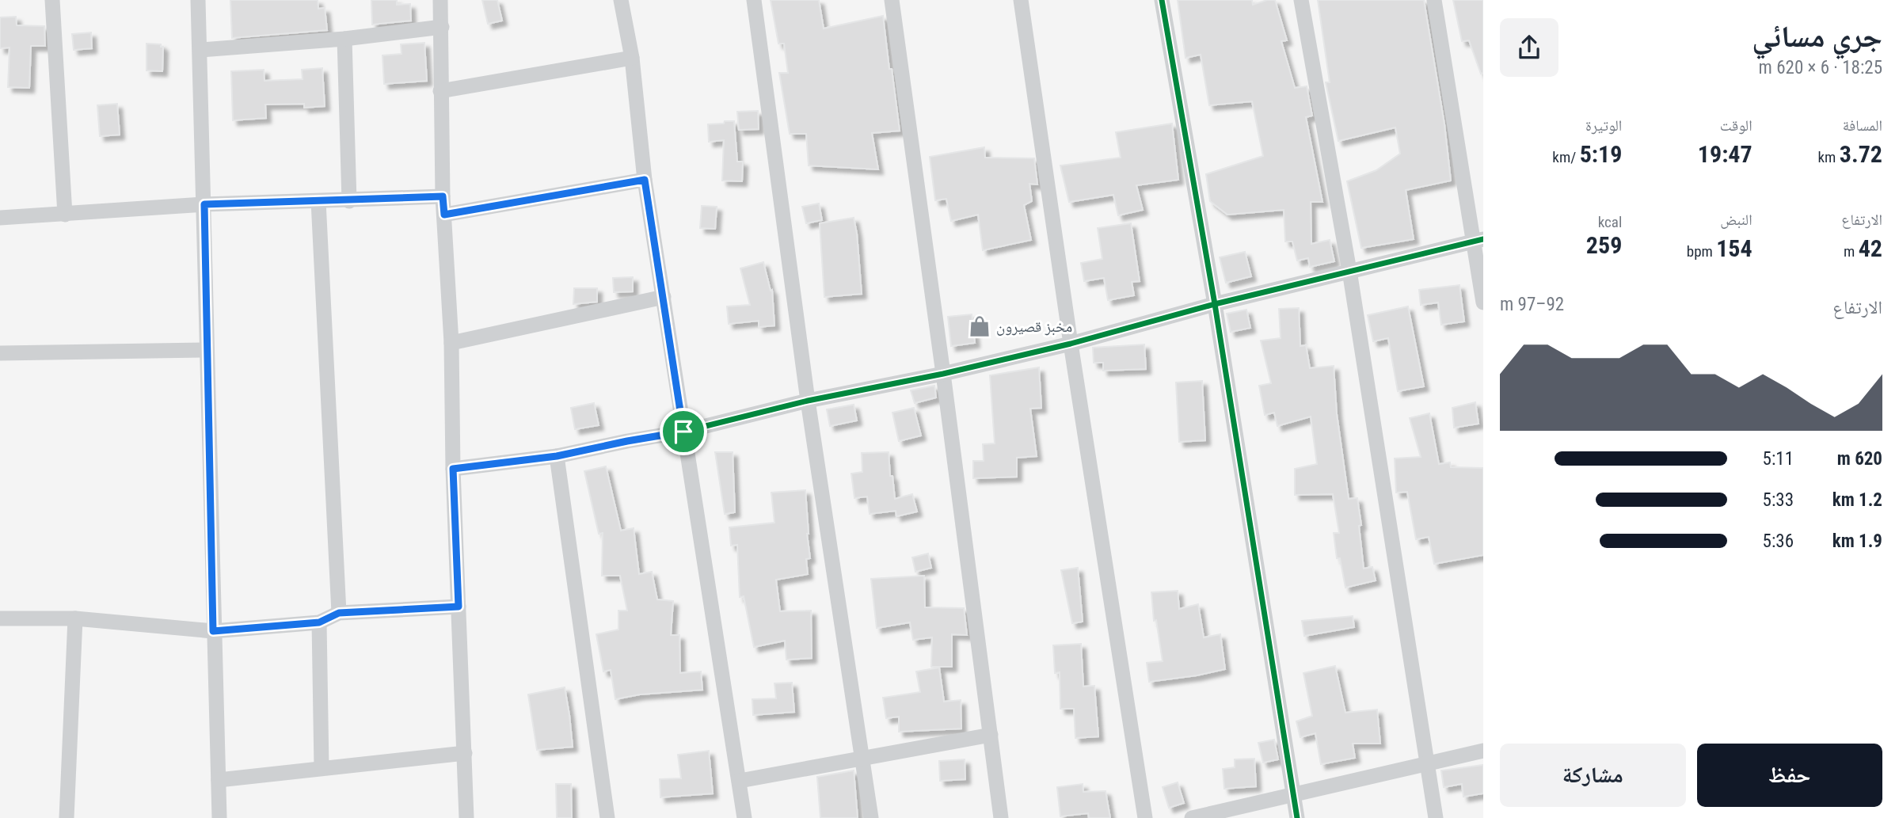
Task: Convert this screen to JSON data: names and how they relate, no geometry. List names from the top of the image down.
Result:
{
  "places": {
    "shop": ["مخبز قصيرون"]
  },
  "page": {
    "heading": ["جري مسائي", "18:25 · 6 × 620 m"],
    "stats": [
      ["المسافة", "3.72 km"],
      ["الوقت", "19:47"],
      ["الوتيرة", "5:19 /km"],
      ["الارتفاع", "42 m"],
      ["النبض", "154 bpm"],
      ["kcal", "259"]
    ],
    "chart": ["الارتفاع", "92–97 m"],
    "list": [
      {
        "name": "620 m",
        "note": "5:11"
      },
      {
        "name": "1.2 km",
        "note": "5:33"
      },
      {
        "name": "1.9 km",
        "note": "5:36"
      }
    ],
    "buttons": ["حفظ", "مشاركة"]
  }
}
